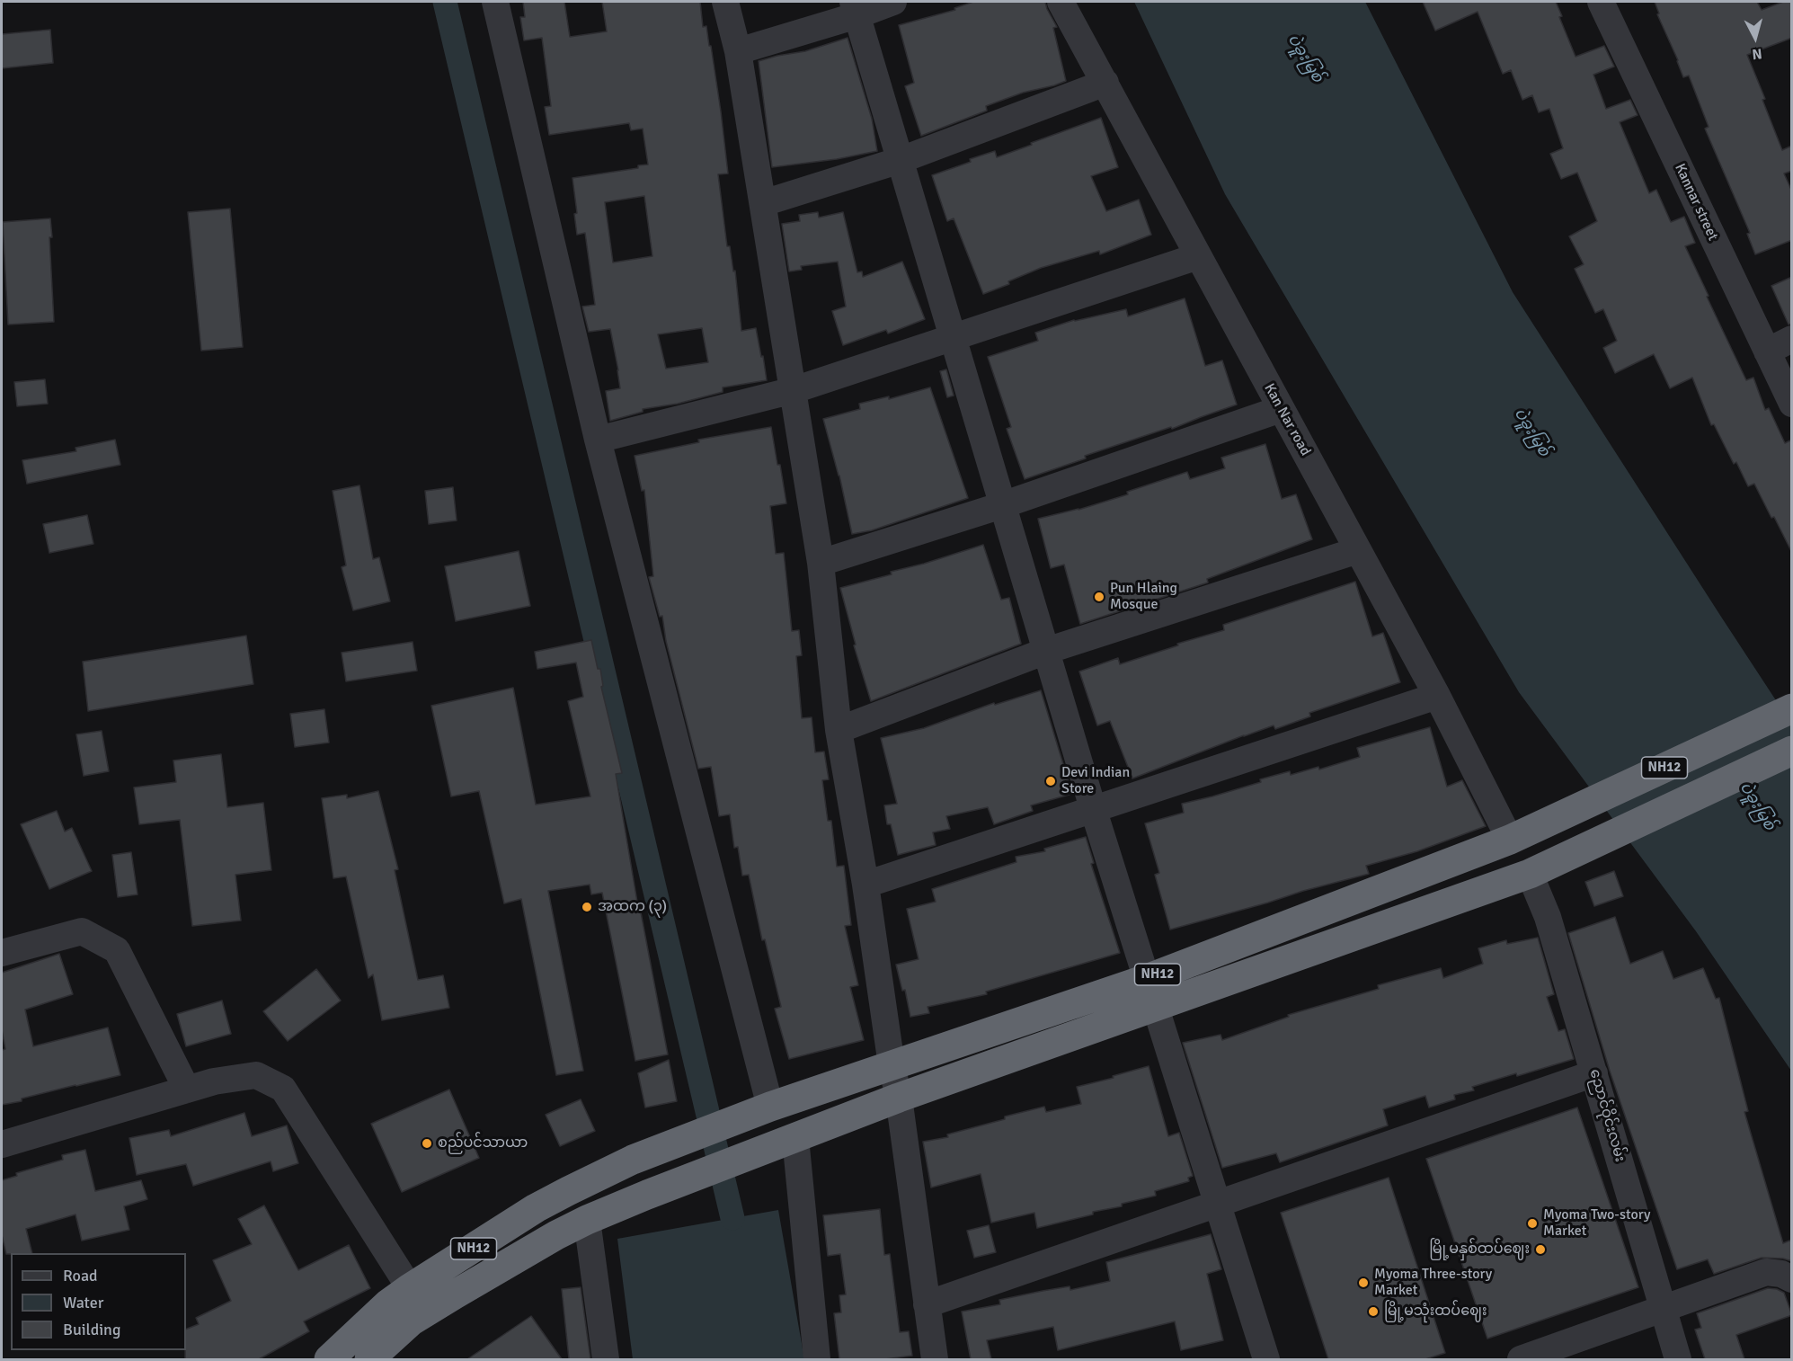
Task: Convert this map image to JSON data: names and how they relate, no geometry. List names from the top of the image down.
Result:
{
  "streets": {
    "highway": ["NH12"],
    "street": ["Kannar street", "Kan Nar road", "ညောင်ဝိုင်းလမ်း"]
  },
  "crossings": [
    ["Kan Nar road", "NH12"],
    ["NH12", "ညောင်ဝိုင်းလမ်း"]
  ],
  "water": ["ပဲခူးမြစ်"],
  "places": [
    "Pun Hlaing Mosque",
    "Devi Indian Store",
    "အထက (၃)",
    "စည်ပင်သာယာ",
    "Myoma Two-story Market",
    "မြို့မနှစ်ထပ်ဈေး",
    "Myoma Three-story Market",
    "မြို့မသုံးထပ်ဈေး"
  ],
  "legend": ["Road", "Water", "Building"],
  "north": "bottom"
}
